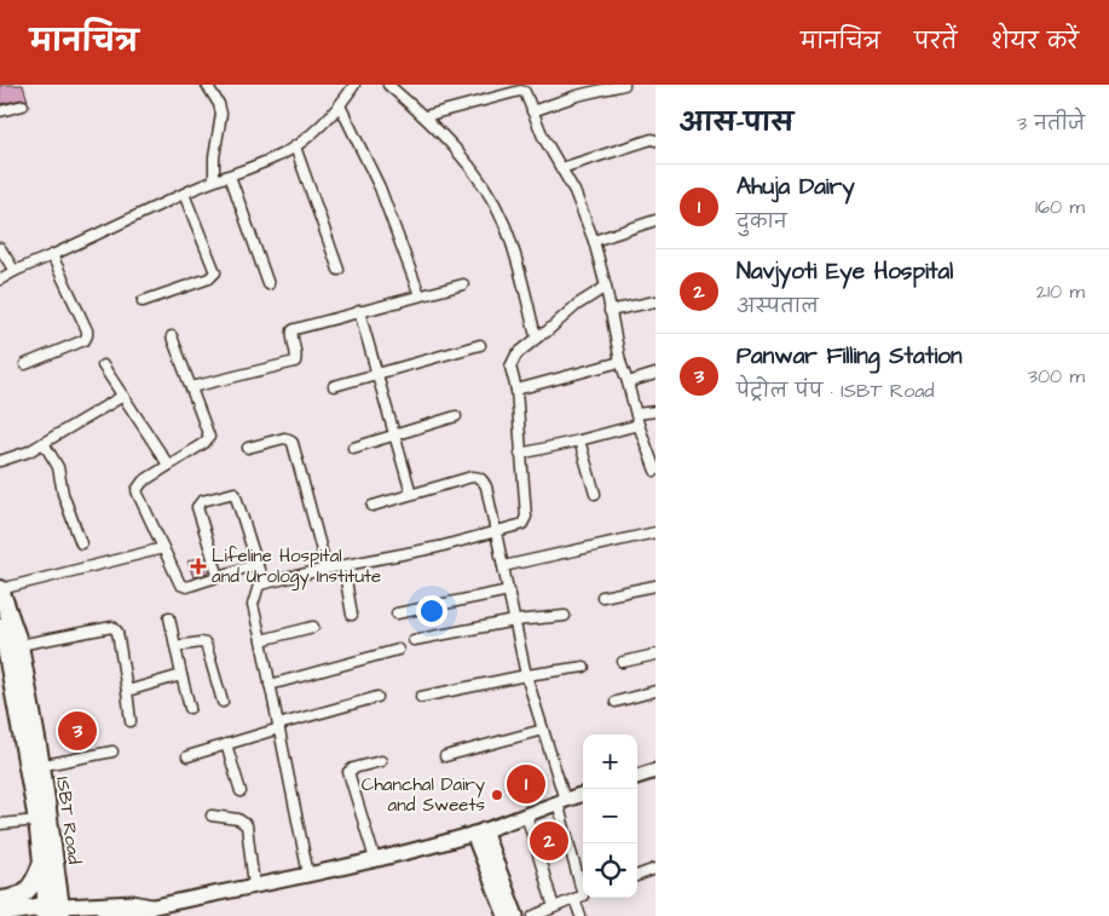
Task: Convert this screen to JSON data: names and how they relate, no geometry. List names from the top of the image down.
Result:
{
  "streets": {
    "highway": ["ISBT Road"]
  },
  "places": {
    "health": ["Lifeline Hospital and Urology Institute"],
    "other": ["Chanchal Dairy and Sweets"]
  },
  "page": {
    "header": "मानचित्र",
    "nav": ["मानचित्र", "परतें", "शेयर करें"],
    "heading": ["आस-पास", "3 नतीजे"],
    "list": [
      {
        "mark": "1",
        "name": "Ahuja Dairy",
        "note": "दुकान",
        "value": "160 m"
      },
      {
        "mark": "2",
        "name": "Navjyoti Eye Hospital",
        "note": "अस्पताल",
        "value": "210 m"
      },
      {
        "mark": "3",
        "name": "Panwar Filling Station",
        "note": "पेट्रोल पंप · ISBT Road",
        "value": "300 m"
      }
    ],
    "pins": ["3", "1", "2"],
    "map_buttons": ["+", "−"]
  }
}
